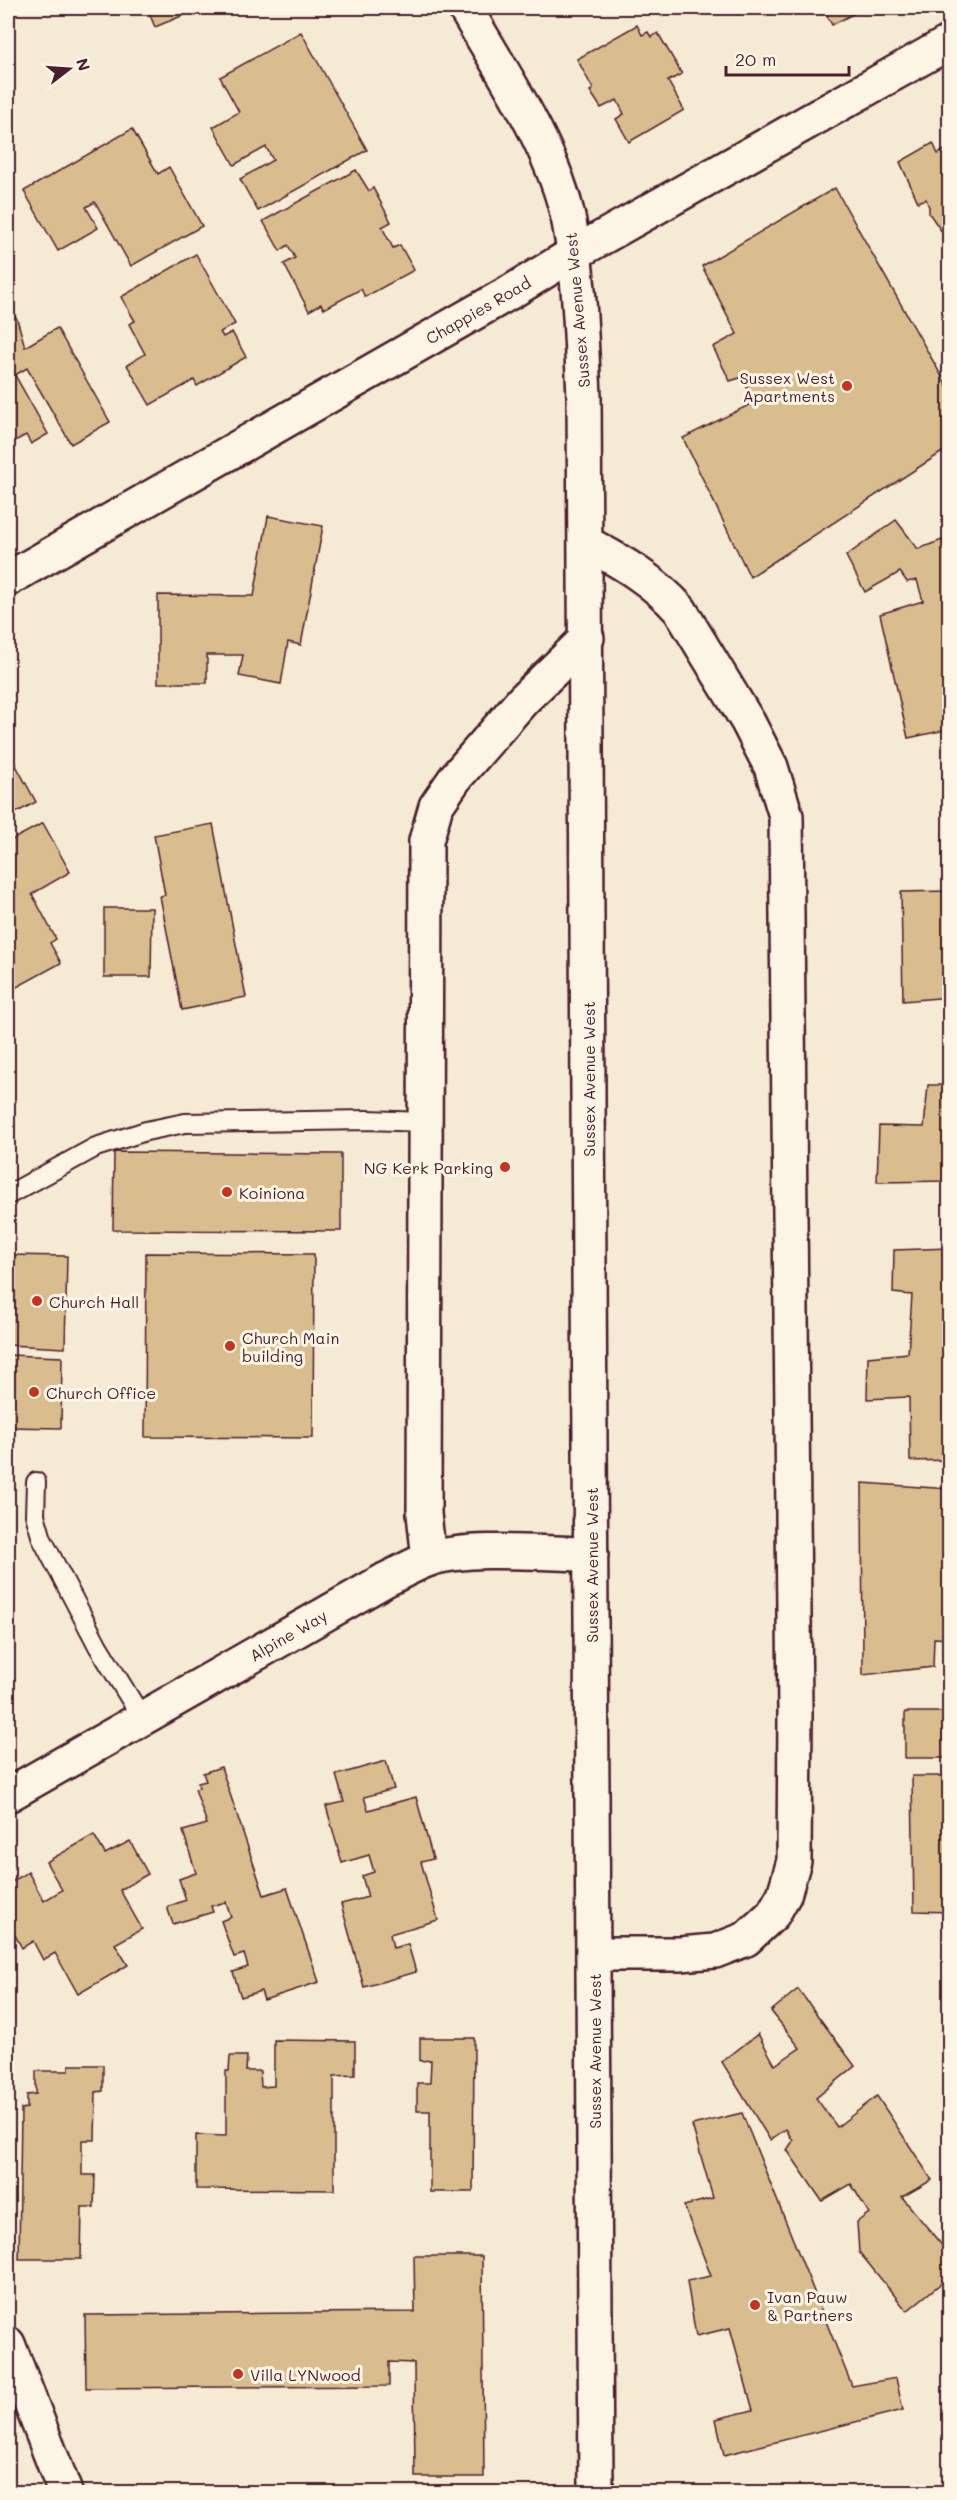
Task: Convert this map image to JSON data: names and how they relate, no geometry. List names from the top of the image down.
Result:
{
  "streets": {
    "street": ["Chappies Road", "Sussex Avenue West", "Alpine Way"]
  },
  "crossings": [
    ["Chappies Road", "Sussex Avenue West"],
    ["Sussex Avenue West", "Alpine Way"]
  ],
  "places": [
    "Sussex West Apartments",
    "NG Kerk Parking",
    "Koiniona",
    "Church Hall",
    "Church Main building",
    "Church Office",
    "Ivan Pauw & Partners",
    "Villa LYNwood"
  ],
  "scale_bar": "20 m",
  "north": "right"
}
